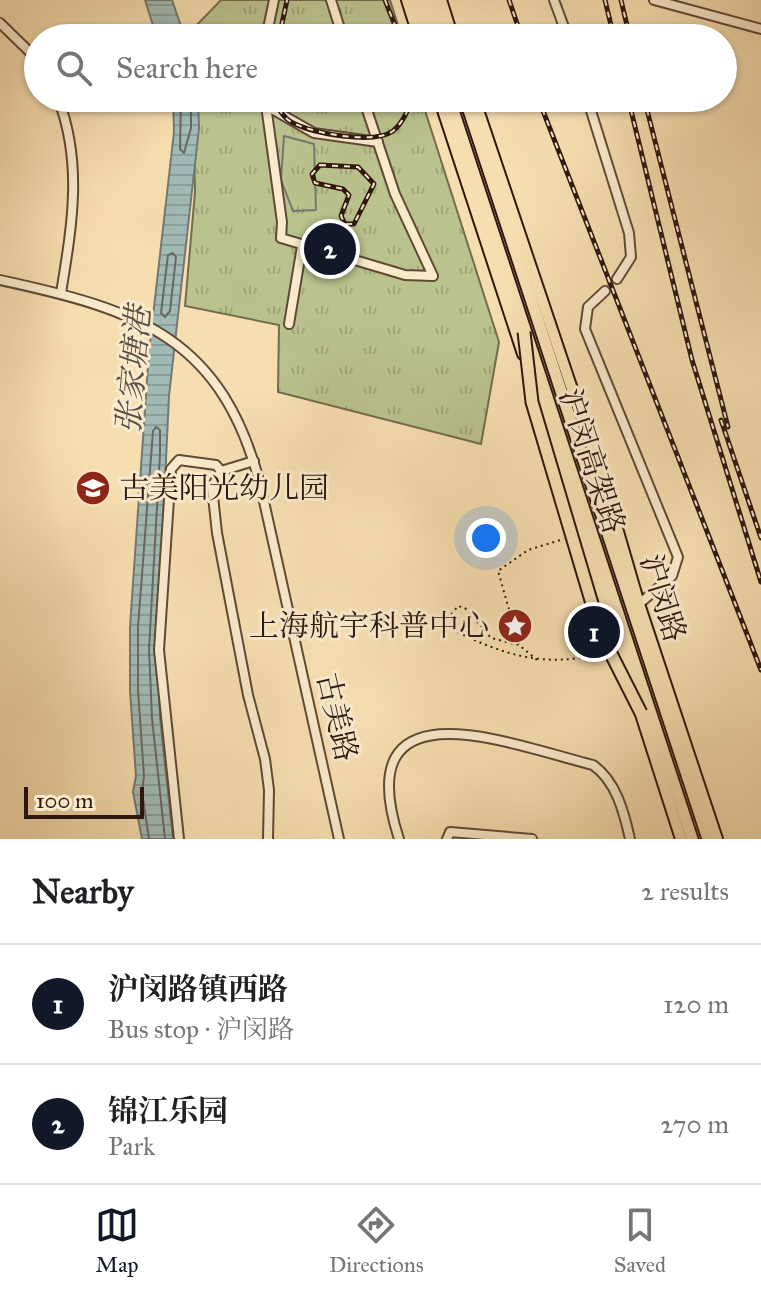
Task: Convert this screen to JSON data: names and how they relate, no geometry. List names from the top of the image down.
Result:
{
  "streets": {
    "highway": ["沪闵高架路"],
    "main road": ["沪闵路"],
    "street": ["古美路"]
  },
  "water": ["张家塘港"],
  "places": {
    "school or university": ["古美阳光幼儿园"],
    "place": ["上海航宇科普中心"]
  },
  "scale_bar": "100 m",
  "page": {
    "search": "Search here",
    "pins": ["2", "1"],
    "scale": "100 m",
    "heading": ["Nearby", "2 results"],
    "list": [
      {
        "mark": "1",
        "name": "沪闵路镇西路",
        "note": "Bus stop · 沪闵路",
        "value": "120 m"
      },
      {
        "mark": "2",
        "name": "锦江乐园",
        "note": "Park",
        "value": "270 m"
      }
    ],
    "nav": ["Map", "Directions", "Saved"]
  }
}
